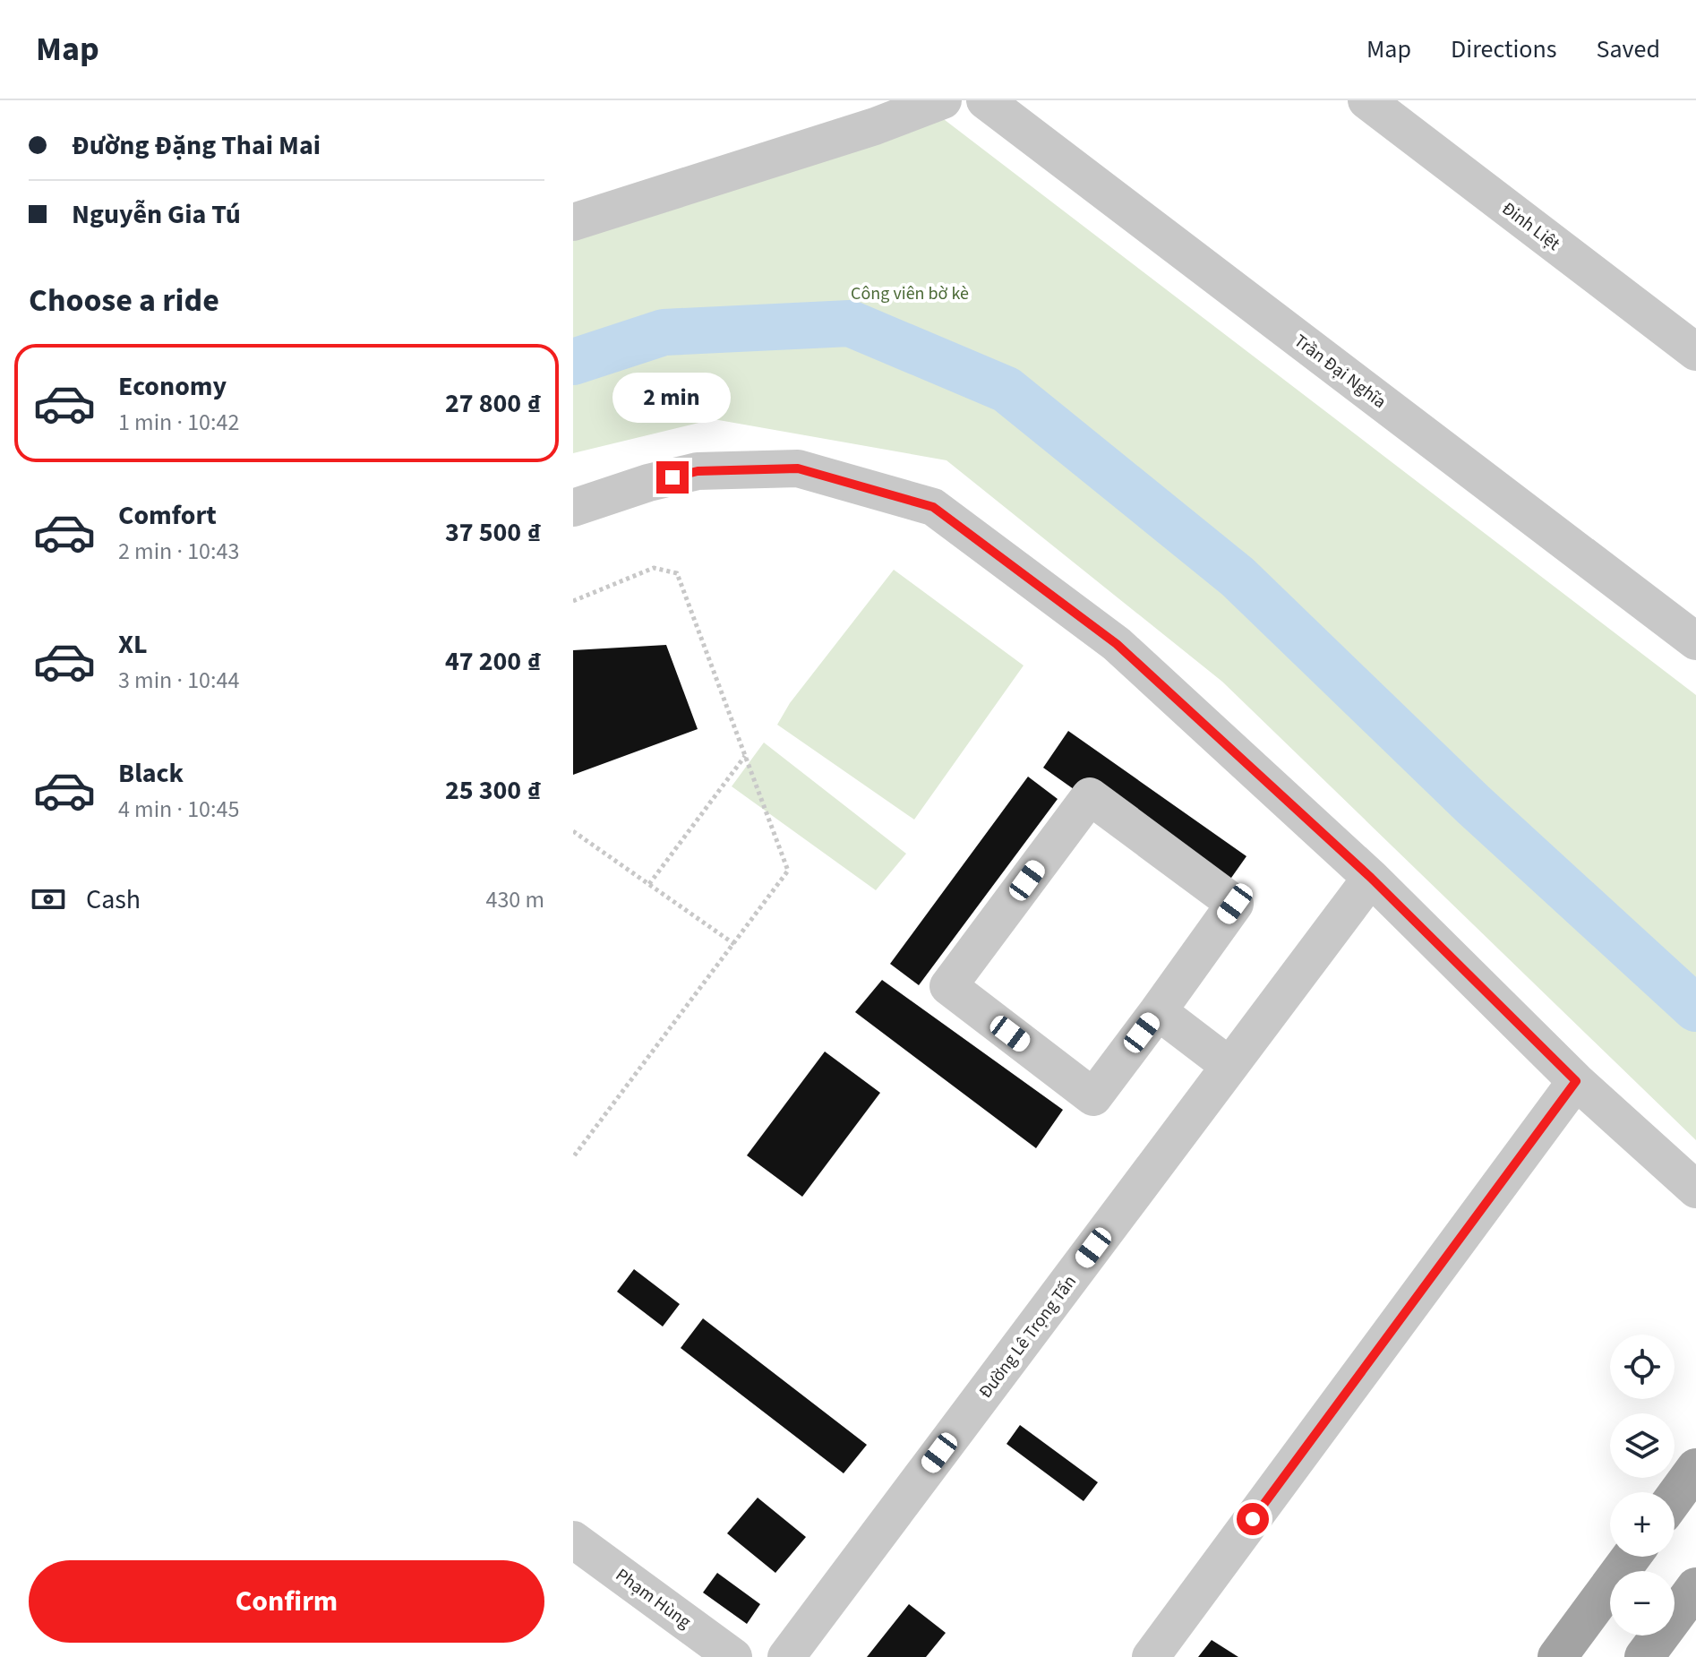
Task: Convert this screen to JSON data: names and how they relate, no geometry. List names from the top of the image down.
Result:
{
  "streets": {
    "street": [
      "Đinh Liệt",
      "Trần Đại Nghĩa",
      "Đường Lê Trọng Tấn",
      "Phạm Hùng"
    ]
  },
  "parks": ["Công viên bờ kè"],
  "page": {
    "header": "Map",
    "nav": ["Map", "Directions", "Saved"],
    "banner": ["Đường Đặng Thai Mai", "Nguyễn Gia Tú"],
    "heading": "Choose a ride",
    "list": [
      {
        "name": "Economy",
        "note": "1 min · 10:42",
        "value": "27 800 ₫"
      },
      {
        "name": "Comfort",
        "note": "2 min · 10:43",
        "value": "37 500 ₫"
      },
      {
        "name": "XL",
        "note": "3 min · 10:44",
        "value": "47 200 ₫"
      },
      {
        "name": "Black",
        "note": "4 min · 10:45",
        "value": "25 300 ₫"
      }
    ],
    "bubble": "2 min",
    "pay": ["Cash", "430 m"],
    "map_buttons": ["+", "−"],
    "buttons": "Confirm"
  }
}
